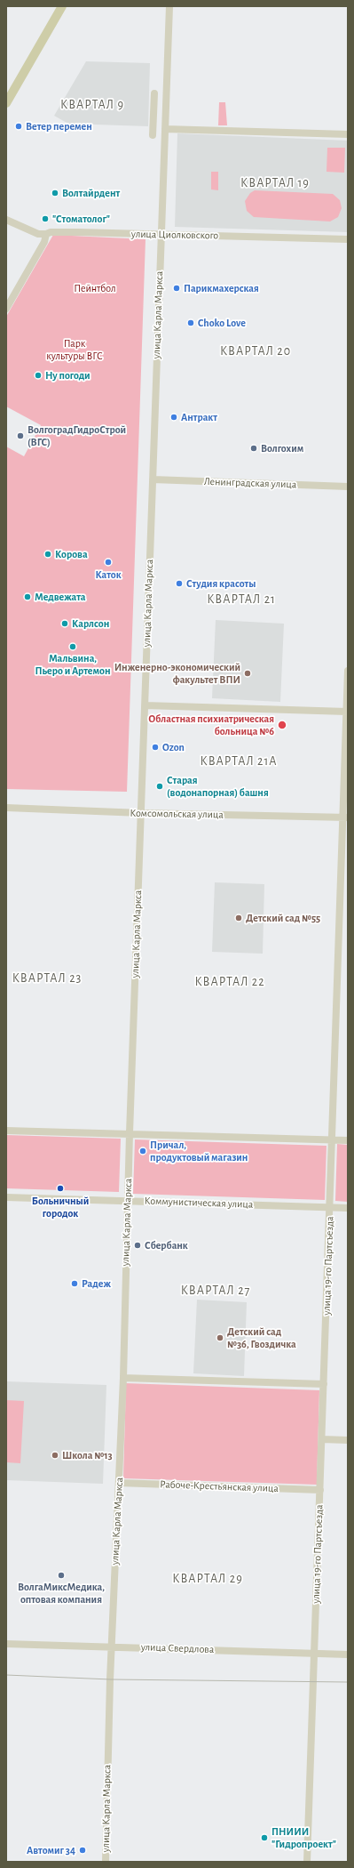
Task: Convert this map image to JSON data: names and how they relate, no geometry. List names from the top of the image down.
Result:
{
  "streets": {
    "street": [
      "улица Циолковского",
      "улица Карла Маркса",
      "Ленинградская улица",
      "Комсомольская улица",
      "Коммунистическая улица",
      "улица 19-го Партсъезда",
      "Рабоче-Крестьянская улица",
      "улица Свердлова"
    ]
  },
  "crossings": [
    ["улица Циолковского", "улица Карла Маркса"],
    ["улица Карла Маркса", "Ленинградская улица"],
    ["улица Карла Маркса", "Комсомольская улица"],
    ["улица Карла Маркса", "Коммунистическая улица"],
    ["улица Карла Маркса", "Рабоче-Крестьянская улица"],
    ["улица Карла Маркса", "улица Свердлова"],
    ["Комсомольская улица", "улица 19-го Партсъезда"],
    ["Коммунистическая улица", "улица 19-го Партсъезда"],
    ["улица 19-го Партсъезда", "Рабоче-Крестьянская улица"],
    ["улица 19-го Партсъезда", "улица Свердлова"]
  ],
  "districts": [
    "КВАРТАЛ 9",
    "КВАРТАЛ 19",
    "КВАРТАЛ 20",
    "КВАРТАЛ 21",
    "КВАРТАЛ 21А",
    "КВАРТАЛ 23",
    "КВАРТАЛ 22",
    "КВАРТАЛ 27",
    "КВАРТАЛ 29"
  ],
  "parks": ["Пейнтбол", "Парк культуры ВГС"],
  "places": [
    "Ветер перемен",
    "Волтайрдент",
    "\"Стоматолог\"",
    "Парикмахерская",
    "Choko Love",
    "Ну погоди",
    "Антракт",
    "ВолгоградГидроСтрой (ВГС)",
    "Волгохим",
    "Корова",
    "Каток",
    "Студия красоты",
    "Медвежата",
    "Карлсон",
    "Мальвина, Пьеро и Артемон",
    "Инженерно-экономический факультет ВПИ",
    "Областная психиатрическая больница №6",
    "Ozon",
    "Старая (водонапорная) башня",
    "Детский сад №55",
    "Причал, продуктовый магазин",
    "Больничный городок",
    "Сбербанк",
    "Радеж",
    "Детский сад №36, Гвоздичка",
    "Школа №13",
    "ВолгаМиксМедика, оптовая компания",
    "ПНИИИ \"Гидропроект\"",
    "Автомиг 34"
  ]
}
